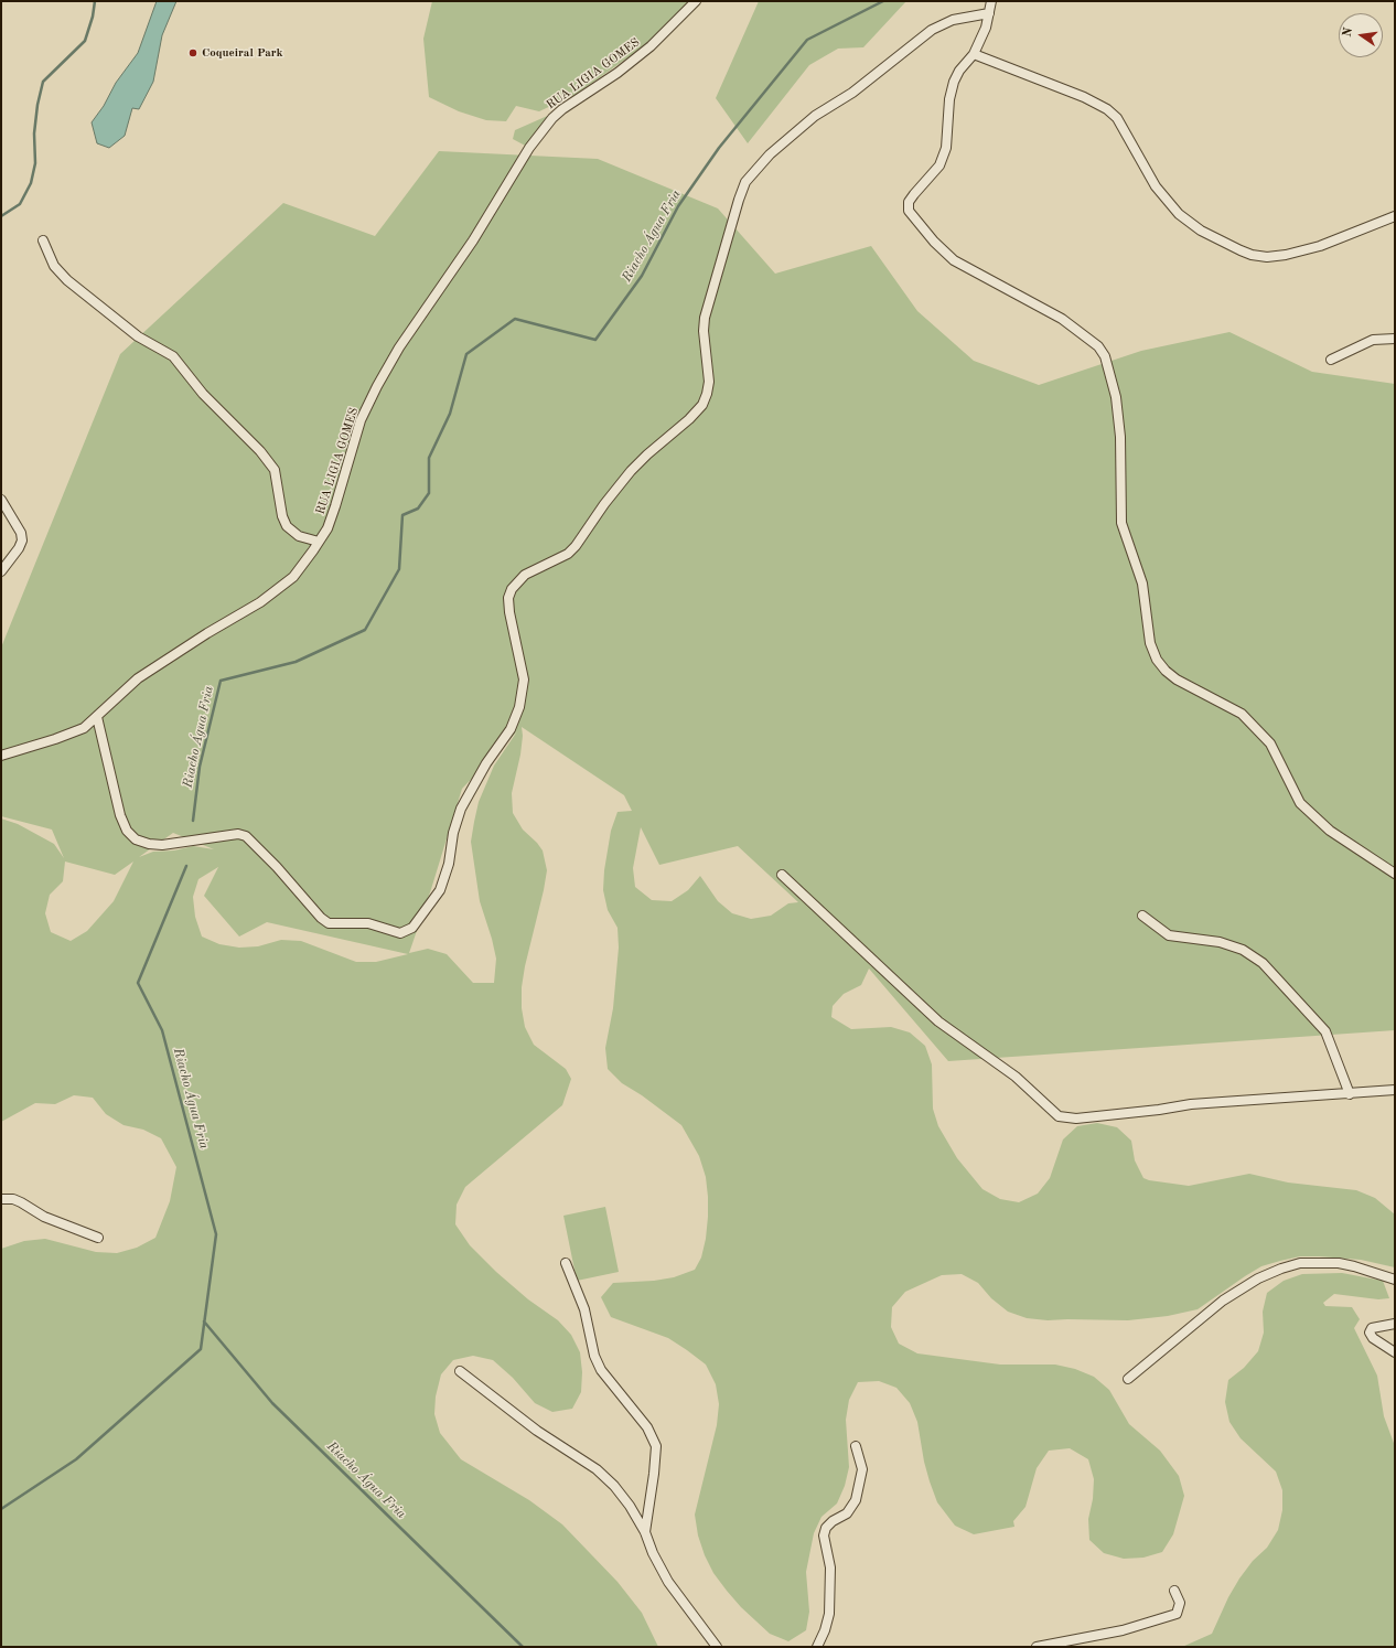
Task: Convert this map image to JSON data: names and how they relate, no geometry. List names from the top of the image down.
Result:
{
  "streets": {
    "street": ["RUA LIGIA GOMES"]
  },
  "water": ["Riacho Água Fria"],
  "places": ["Coqueiral Park"],
  "north": "left"
}
